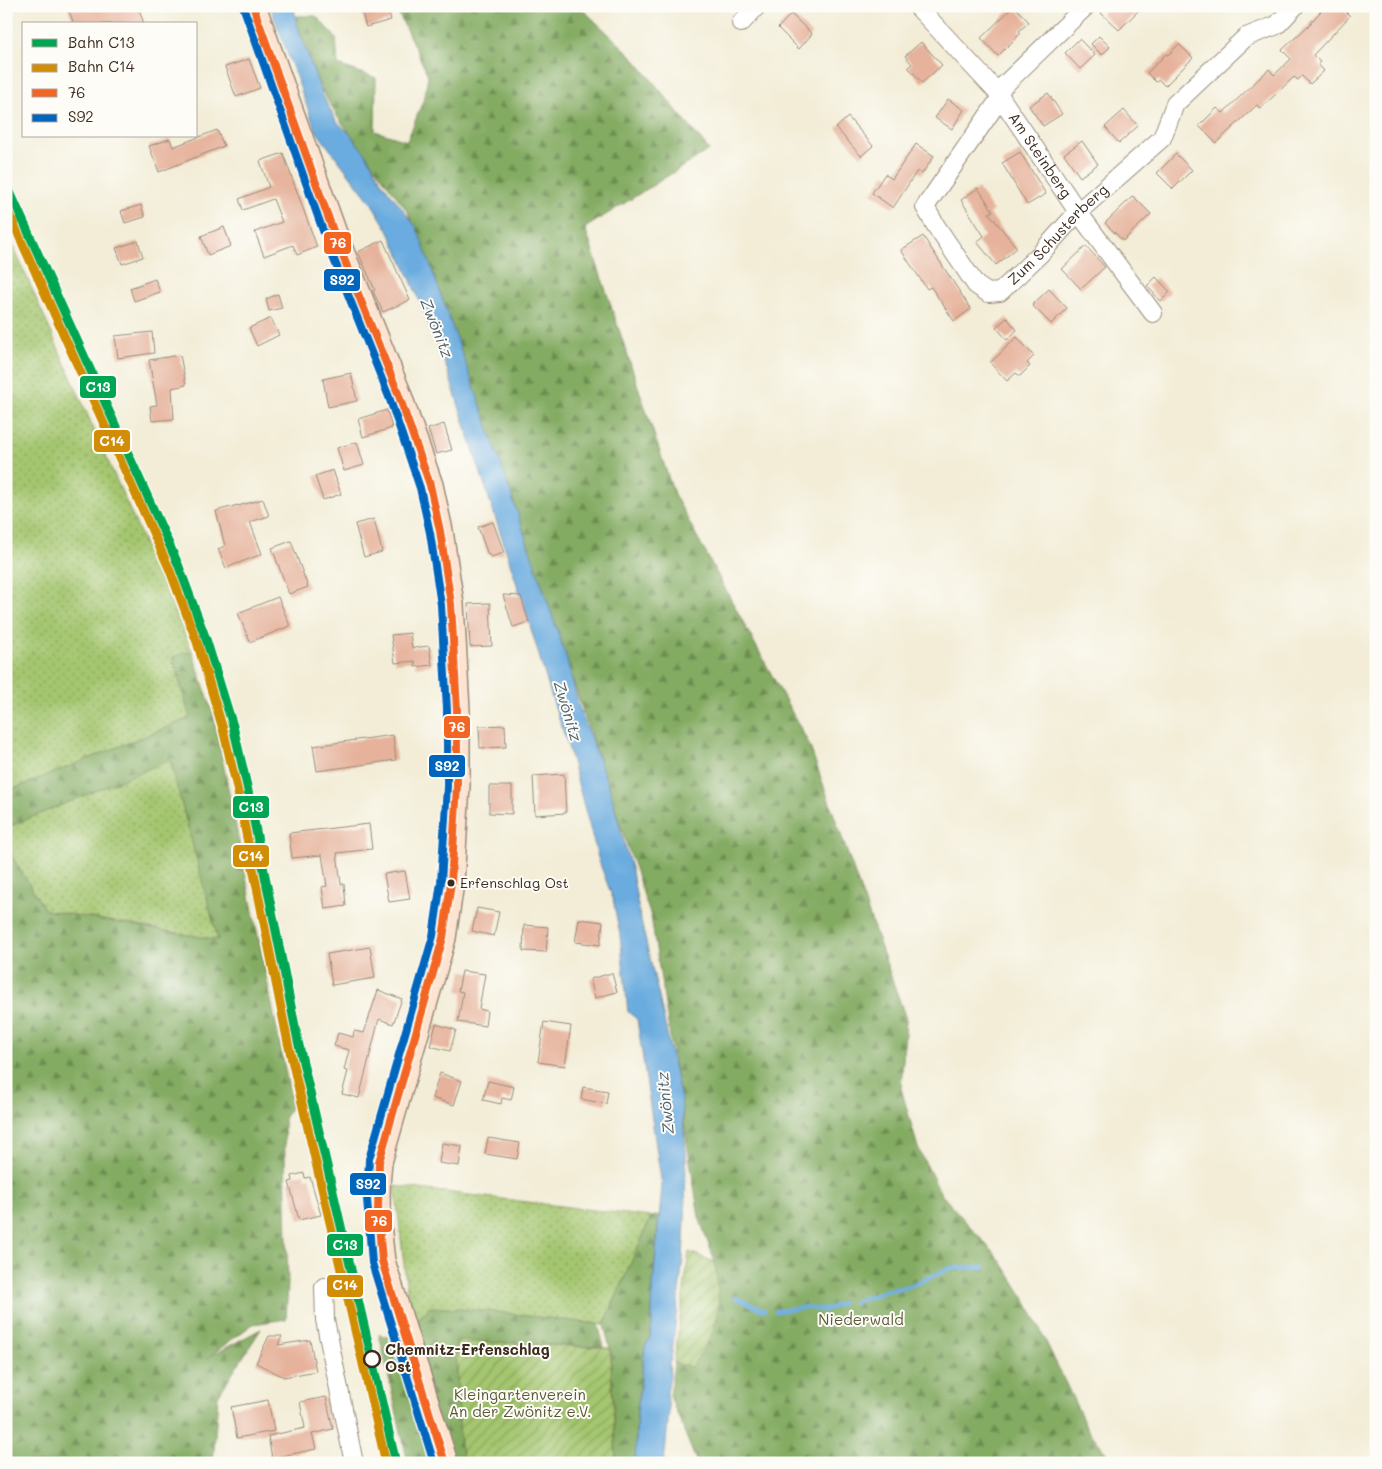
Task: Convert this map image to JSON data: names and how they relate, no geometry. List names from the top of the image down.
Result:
{
  "streets": {
    "street": ["Am Steinberg", "Zum Schusterberg"]
  },
  "crossings": [
    ["Am Steinberg", "Zum Schusterberg"]
  ],
  "water": ["Zwönitz"],
  "parks": ["Niederwald", "Kleingartenverein An der Zwönitz e.V."],
  "places": ["Erfenschlag Ost", "Chemnitz-Erfenschlag Ost"],
  "lines": [
    "transit line 76",
    "transit line S92",
    "rail line C13",
    "rail line C14"
  ],
  "legend": [
    "Bahn C13",
    "Bahn C14",
    "76",
    "S92"
  ]
}
